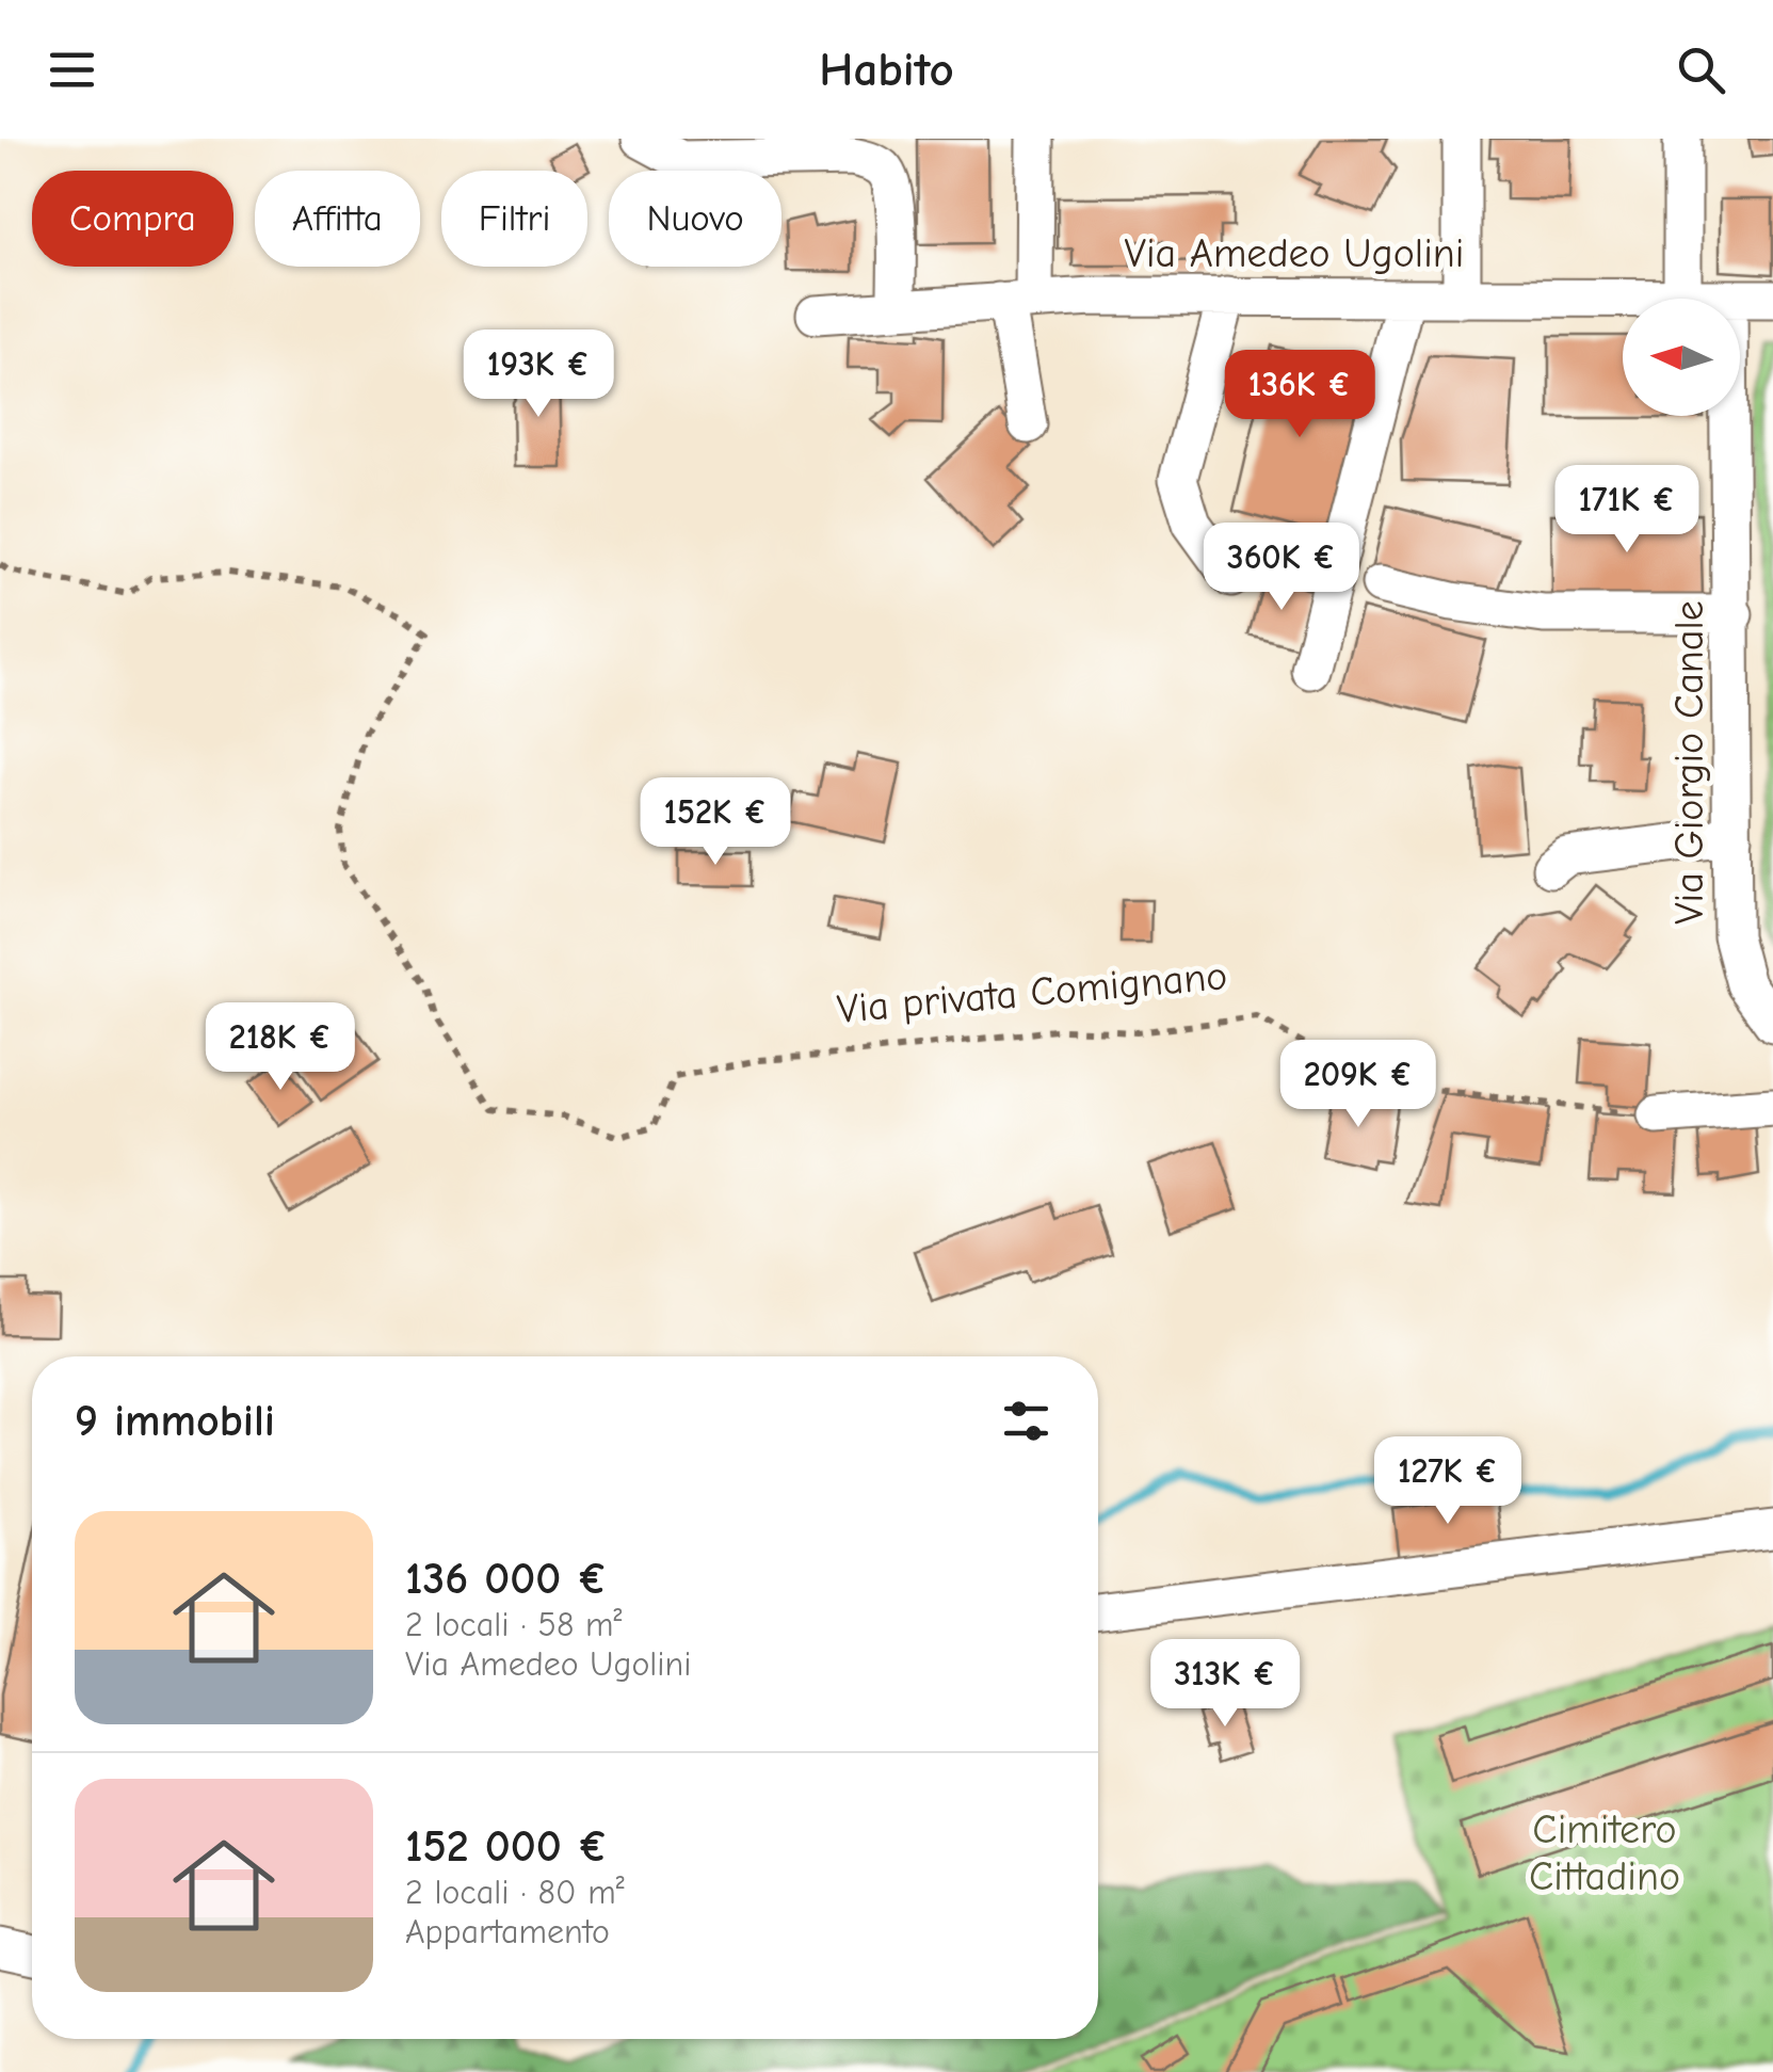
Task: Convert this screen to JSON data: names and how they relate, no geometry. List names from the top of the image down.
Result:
{
  "streets": {
    "street": ["Via Amedeo Ugolini", "Via Giorgio Canale"],
    "path": ["Via privata Comignano"]
  },
  "parks": ["Cimitero Cittadino"],
  "north": "left",
  "page": {
    "header": "Habito",
    "chip": [
      "Compra",
      "Affitta",
      "Filtri",
      "Nuovo"
    ],
    "price": [
      "193K €",
      "136K €",
      "171K €",
      "360K €",
      "152K €",
      "218K €",
      "209K €",
      "127K €",
      "313K €"
    ],
    "heading": "9 immobili",
    "list": [
      {
        "name": "136 000 €",
        "note": "2 locali · 58 m² · Via Amedeo Ugolini"
      },
      {
        "name": "152 000 €",
        "note": "2 locali · 80 m² · Appartamento"
      }
    ]
  }
}
